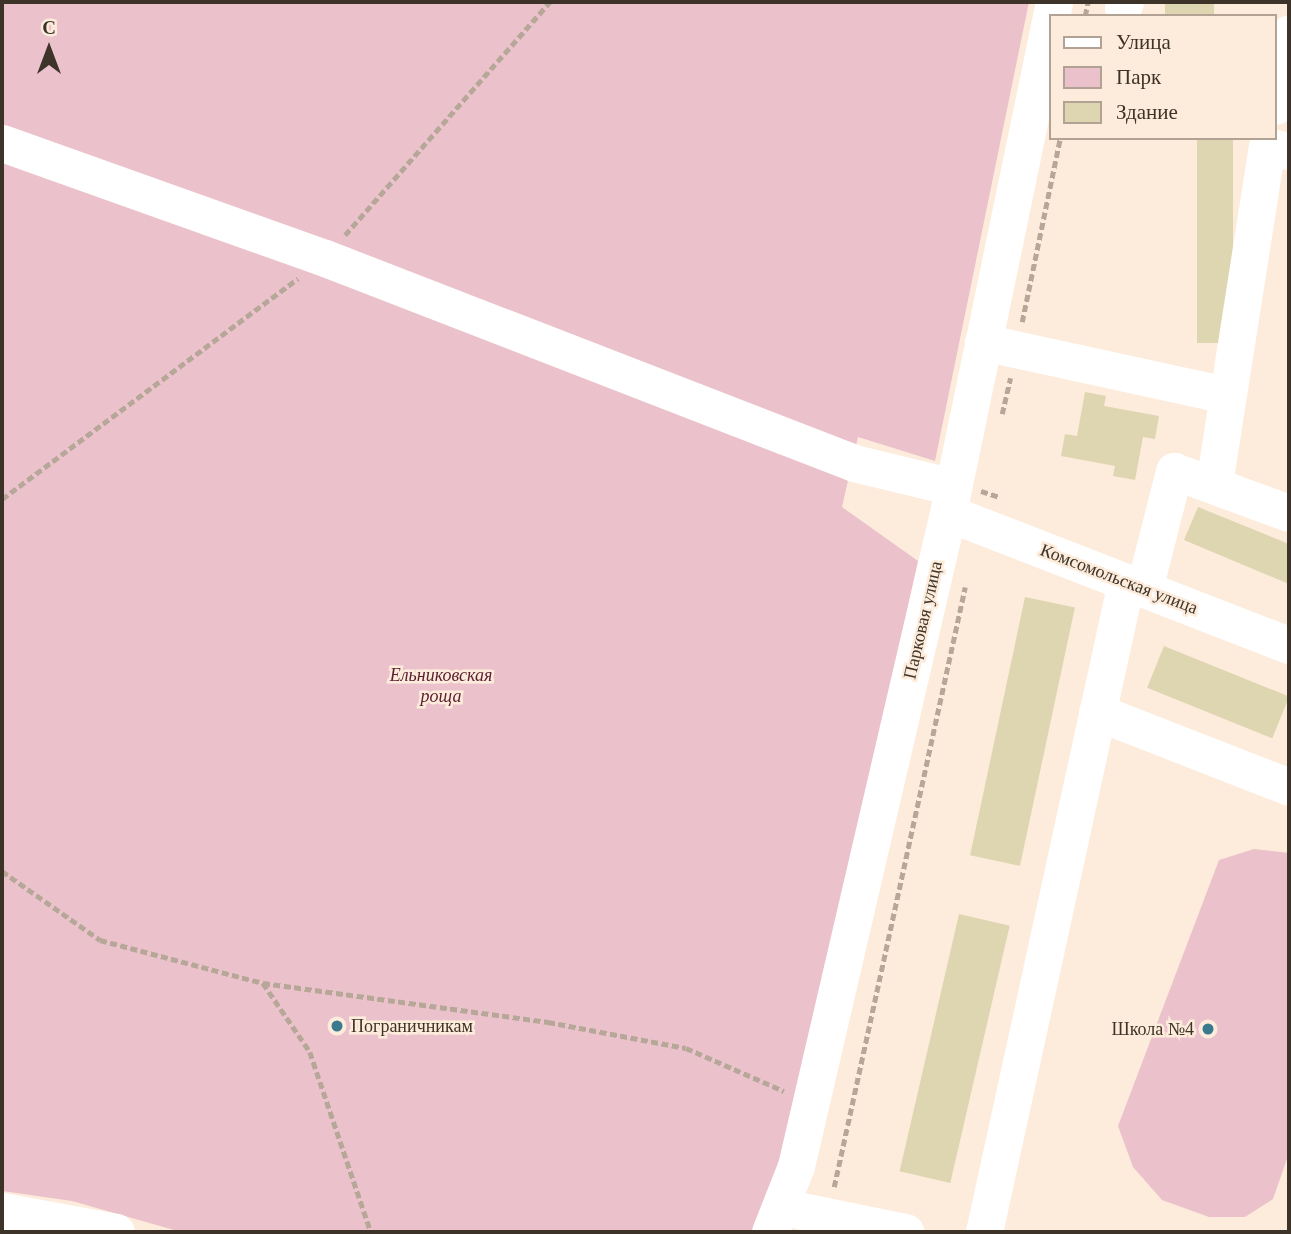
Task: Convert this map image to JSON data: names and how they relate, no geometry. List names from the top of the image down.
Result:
{
  "streets": {
    "street": ["Комсомольская улица", "Парковая улица"]
  },
  "crossings": [
    ["Комсомольская улица", "Парковая улица"]
  ],
  "parks": ["Ельниковская роща"],
  "places": ["Пограничникам", "Школа №4"],
  "legend": ["Улица", "Парк", "Здание"],
  "north": "top"
}
